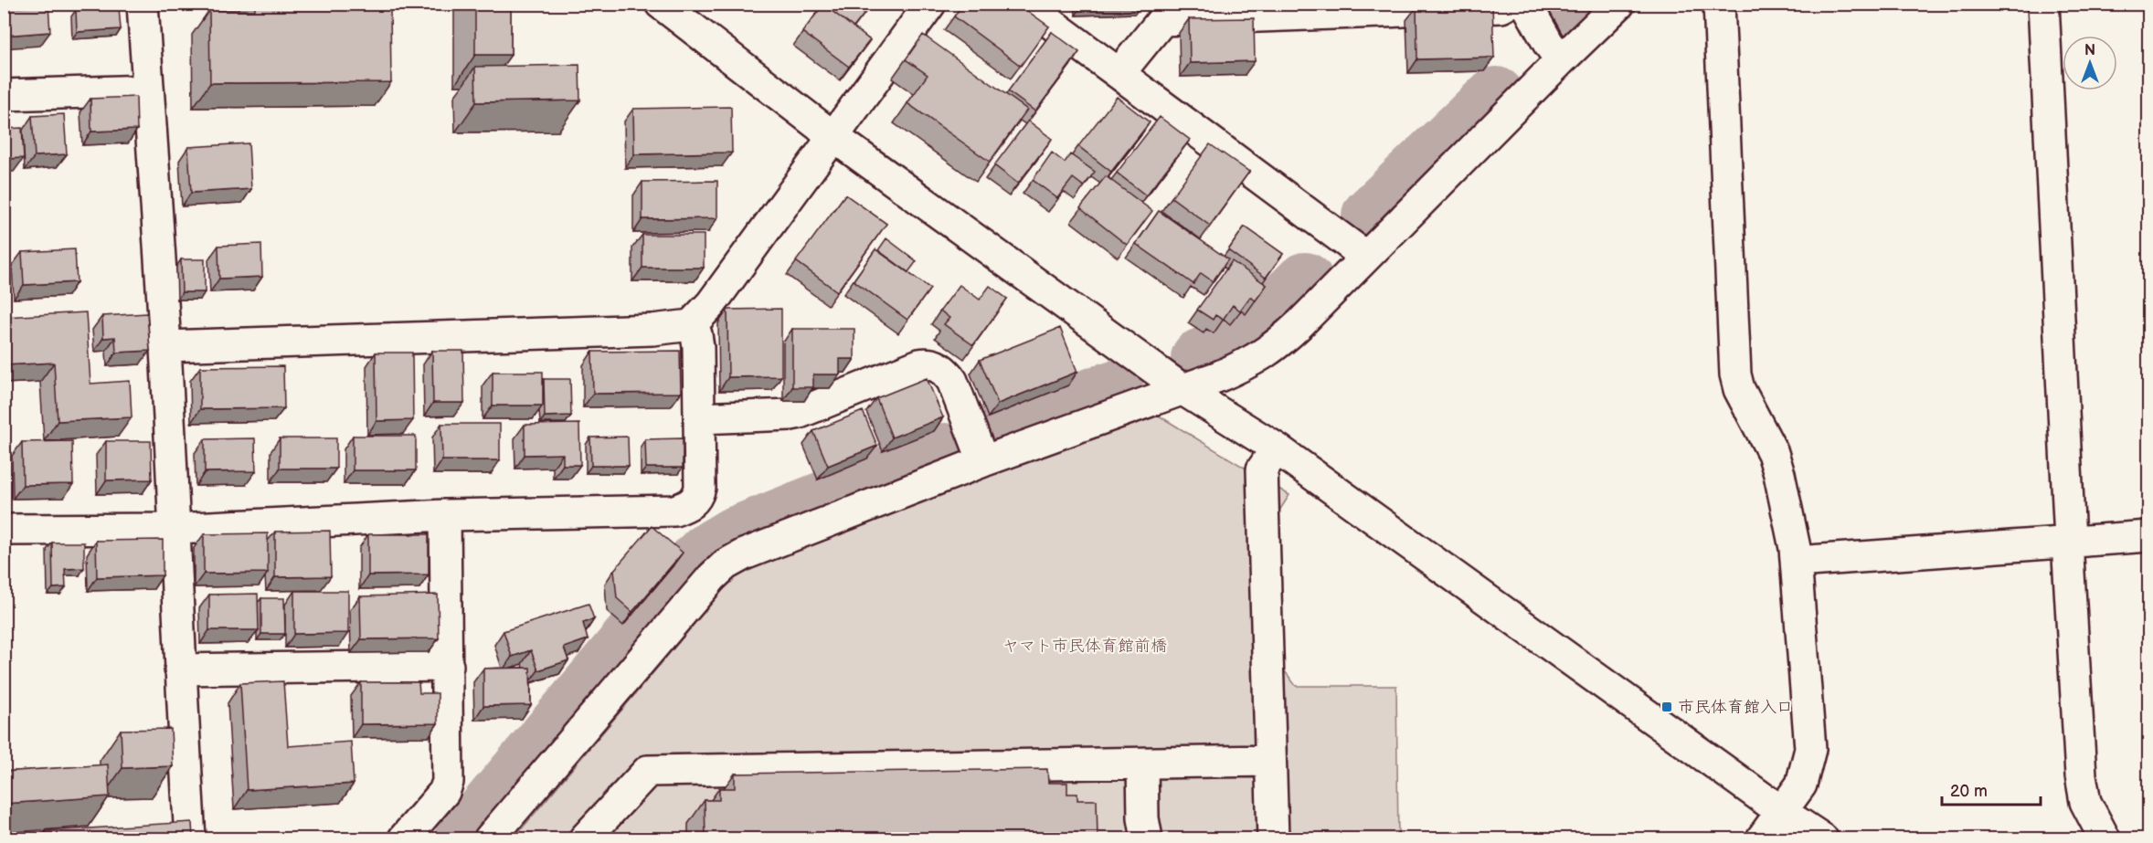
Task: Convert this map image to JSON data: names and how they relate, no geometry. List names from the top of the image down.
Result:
{
  "parks": ["ヤマト市民体育館前橋"],
  "places": {
    "transit": ["市民体育館入口"]
  },
  "scale_bar": "20 m",
  "north": "top"
}
